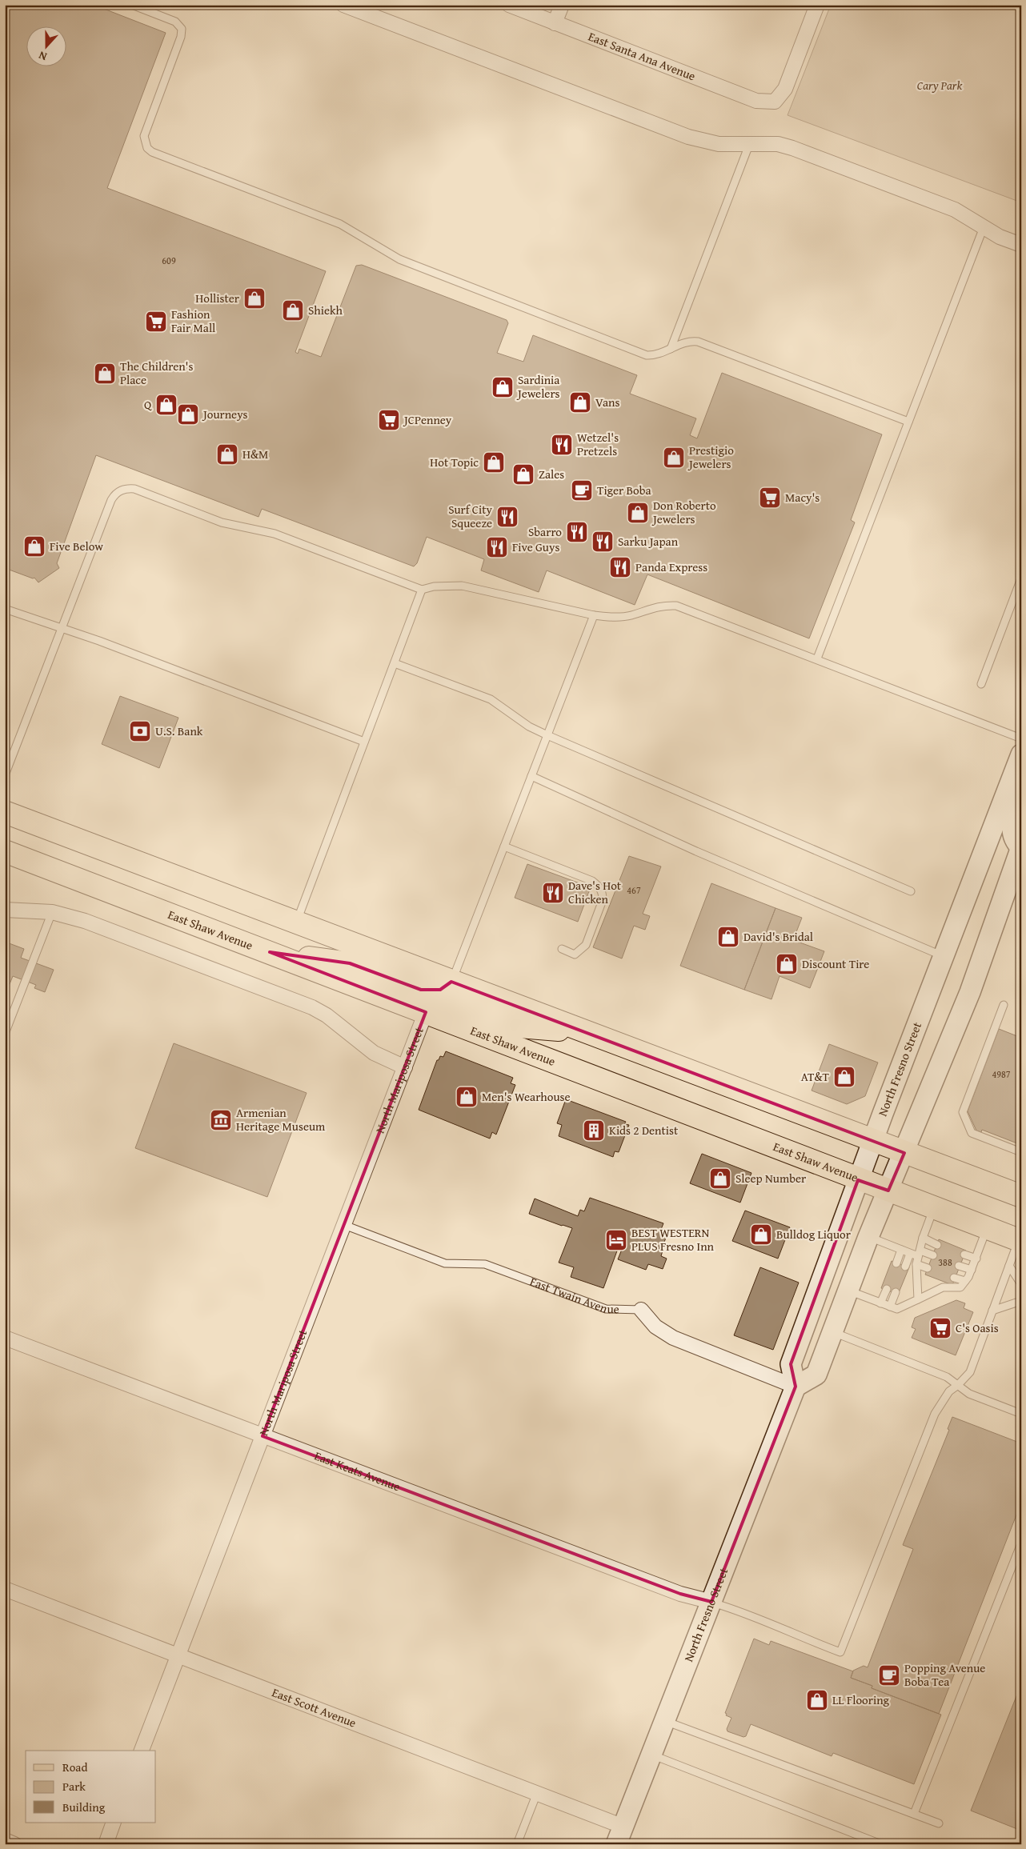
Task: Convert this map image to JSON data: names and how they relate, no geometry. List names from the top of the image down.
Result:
{
  "streets": {
    "main road": ["East Shaw Avenue", "North Fresno Street"],
    "street": [
      "East Santa Ana Avenue",
      "North Mariposa Street",
      "East Twain Avenue",
      "East Keats Avenue",
      "East Scott Avenue"
    ]
  },
  "crossings": [
    ["East Shaw Avenue", "North Fresno Street"],
    ["East Shaw Avenue", "North Mariposa Street"],
    ["North Fresno Street", "East Twain Avenue"],
    ["North Fresno Street", "East Keats Avenue"],
    ["North Fresno Street", "East Scott Avenue"],
    ["North Mariposa Street", "East Twain Avenue"],
    ["North Mariposa Street", "East Keats Avenue"],
    ["North Mariposa Street", "East Scott Avenue"]
  ],
  "parks": ["Cary Park"],
  "places": {
    "shop": [
      "Hollister",
      "Shiekh",
      "The Children's Place",
      "Sardinia Jewelers",
      "Vans",
      "Q",
      "Journeys",
      "H&M",
      "Prestigio Jewelers",
      "Hot Topic",
      "Zales",
      "Don Roberto Jewelers",
      "Five Below",
      "David's Bridal",
      "Discount Tire",
      "AT&T",
      "Men's Wearhouse",
      "Sleep Number",
      "Bulldog Liquor",
      "LL Flooring"
    ],
    "supermarket": [
      "Fashion Fair Mall",
      "JCPenney",
      "Macy's",
      "C's Oasis"
    ],
    "restaurant": [
      "Wetzel's Pretzels",
      "Surf City Squeeze",
      "Sbarro",
      "Sarku Japan",
      "Five Guys",
      "Panda Express",
      "Dave's Hot Chicken"
    ],
    "cafe": ["Tiger Boba", "Popping Avenue Boba Tea"],
    "bank": ["U.S. Bank"],
    "museum": ["Armenian Heritage Museum"],
    "building": ["Kids 2 Dentist"],
    "hotel": ["BEST WESTERN PLUS Fresno Inn"]
  },
  "house_numbers": [
    "609",
    "467",
    "4987",
    "388"
  ],
  "legend": ["Road", "Park", "Building"],
  "north": "bottom"
}
